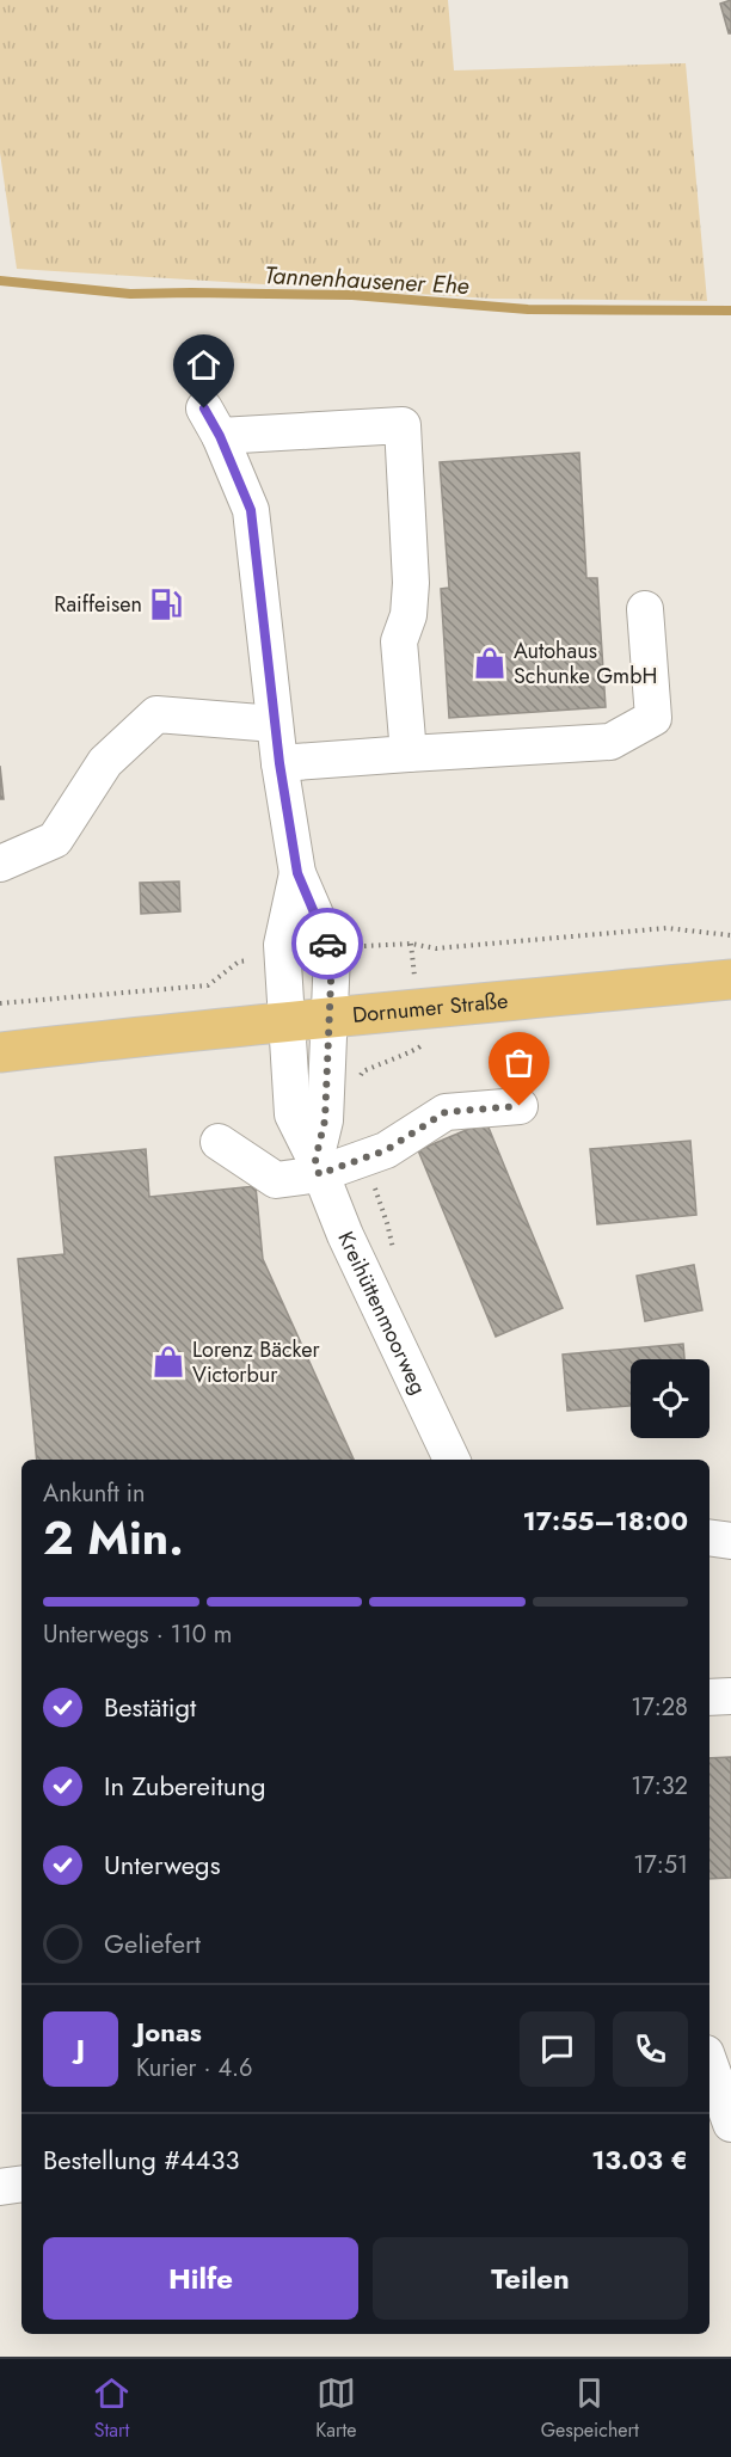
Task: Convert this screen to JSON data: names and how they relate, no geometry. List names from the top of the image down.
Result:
{
  "streets": {
    "main road": ["Dornumer Straße"],
    "street": ["Kreihüttenmoorweg"]
  },
  "crossings": [
    ["Dornumer Straße", "Kreihüttenmoorweg"]
  ],
  "water": ["Tannenhausener Ehe"],
  "places": {
    "fuel station": ["Raiffeisen"],
    "shop": ["Autohaus Schunke GmbH", "Lorenz Bäcker Victorbur"]
  },
  "page": {
    "heading": ["2 Min.", "Ankunft in", "17:55–18:00"],
    "panel": [
      "Jonas",
      "Kurier · 4.6",
      "Bestellung #4433",
      "13.03 €"
    ],
    "bar": "Unterwegs · 110 m",
    "list": [
      ["Bestätigt", "17:28"],
      ["In Zubereitung", "17:32"],
      ["Unterwegs", "17:51"],
      "Geliefert"
    ],
    "round": "J",
    "buttons": ["Hilfe", "Teilen"],
    "tabs": ["Start", "Karte", "Gespeichert"]
  }
}
